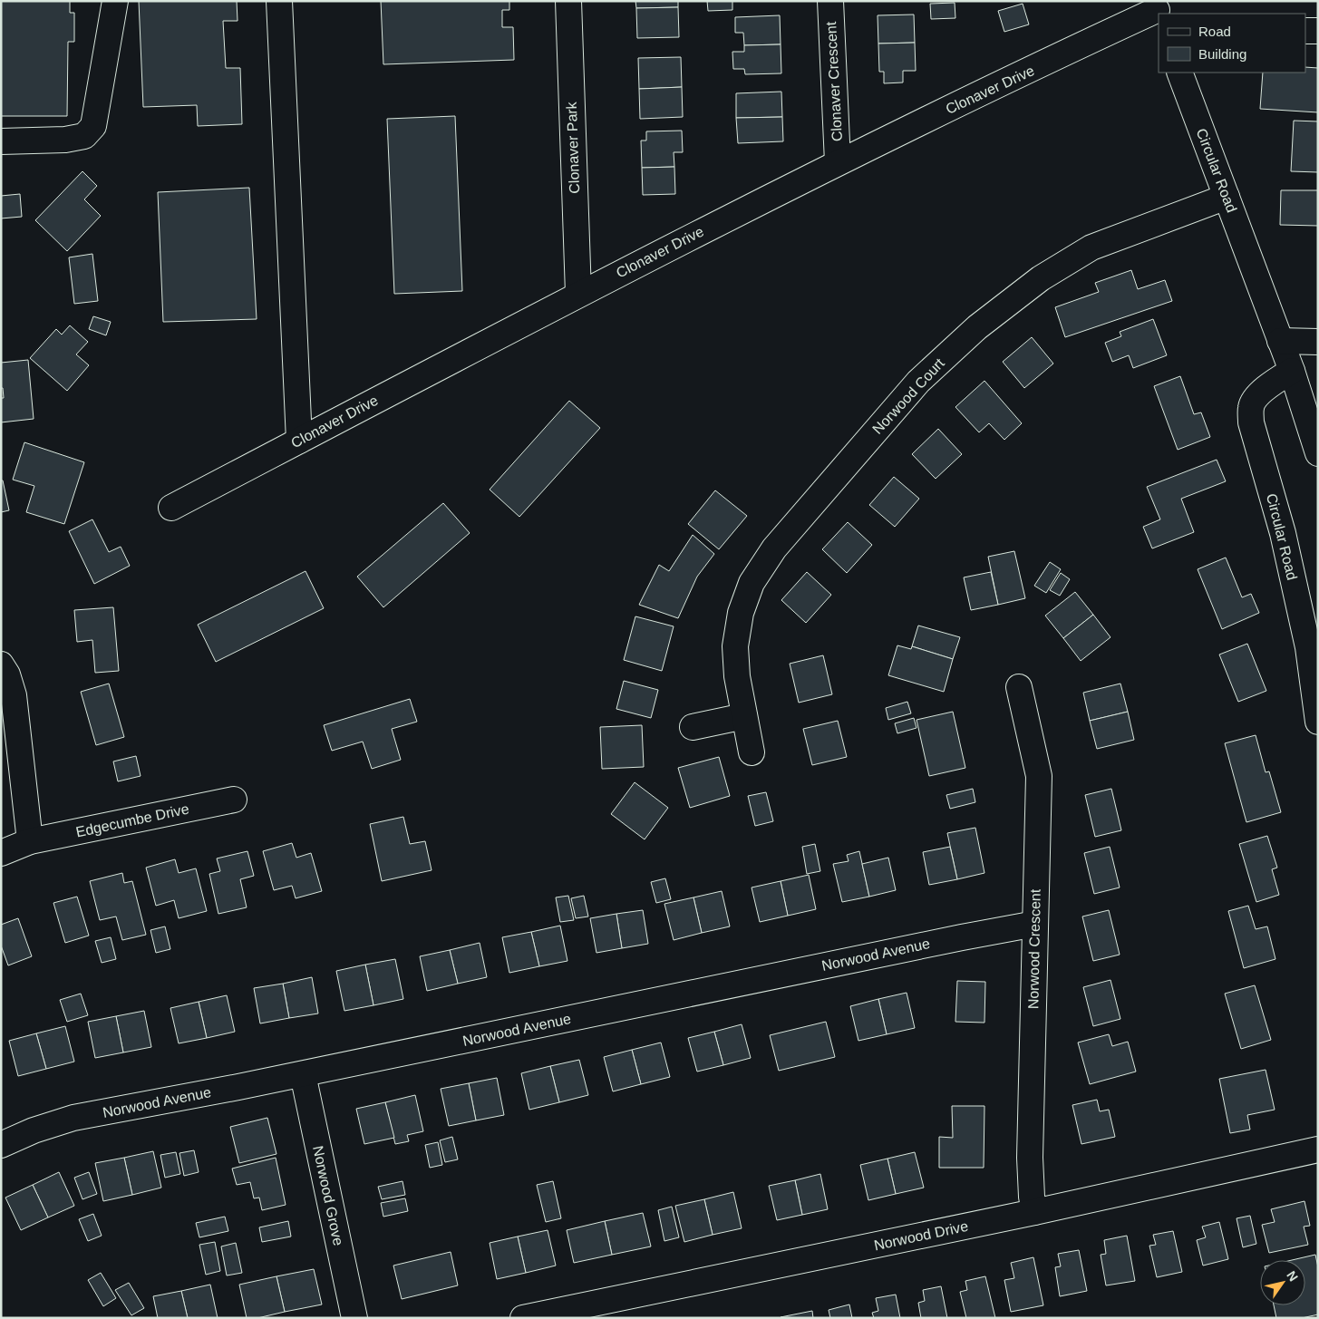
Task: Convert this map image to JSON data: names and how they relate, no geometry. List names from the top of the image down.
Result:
{
  "streets": {
    "street": [
      "Clonaver Crescent",
      "Clonaver Drive",
      "Clonaver Park",
      "Circular Road",
      "Norwood Court",
      "Edgecumbe Drive",
      "Norwood Crescent",
      "Norwood Avenue",
      "Norwood Grove",
      "Norwood Drive"
    ]
  },
  "crossings": [
    ["Clonaver Crescent", "Clonaver Drive"],
    ["Clonaver Drive", "Clonaver Park"],
    ["Circular Road", "Norwood Court"],
    ["Norwood Crescent", "Norwood Avenue"],
    ["Norwood Crescent", "Norwood Drive"],
    ["Norwood Avenue", "Norwood Grove"]
  ],
  "legend": ["Road", "Building"],
  "north": "top right"
}
